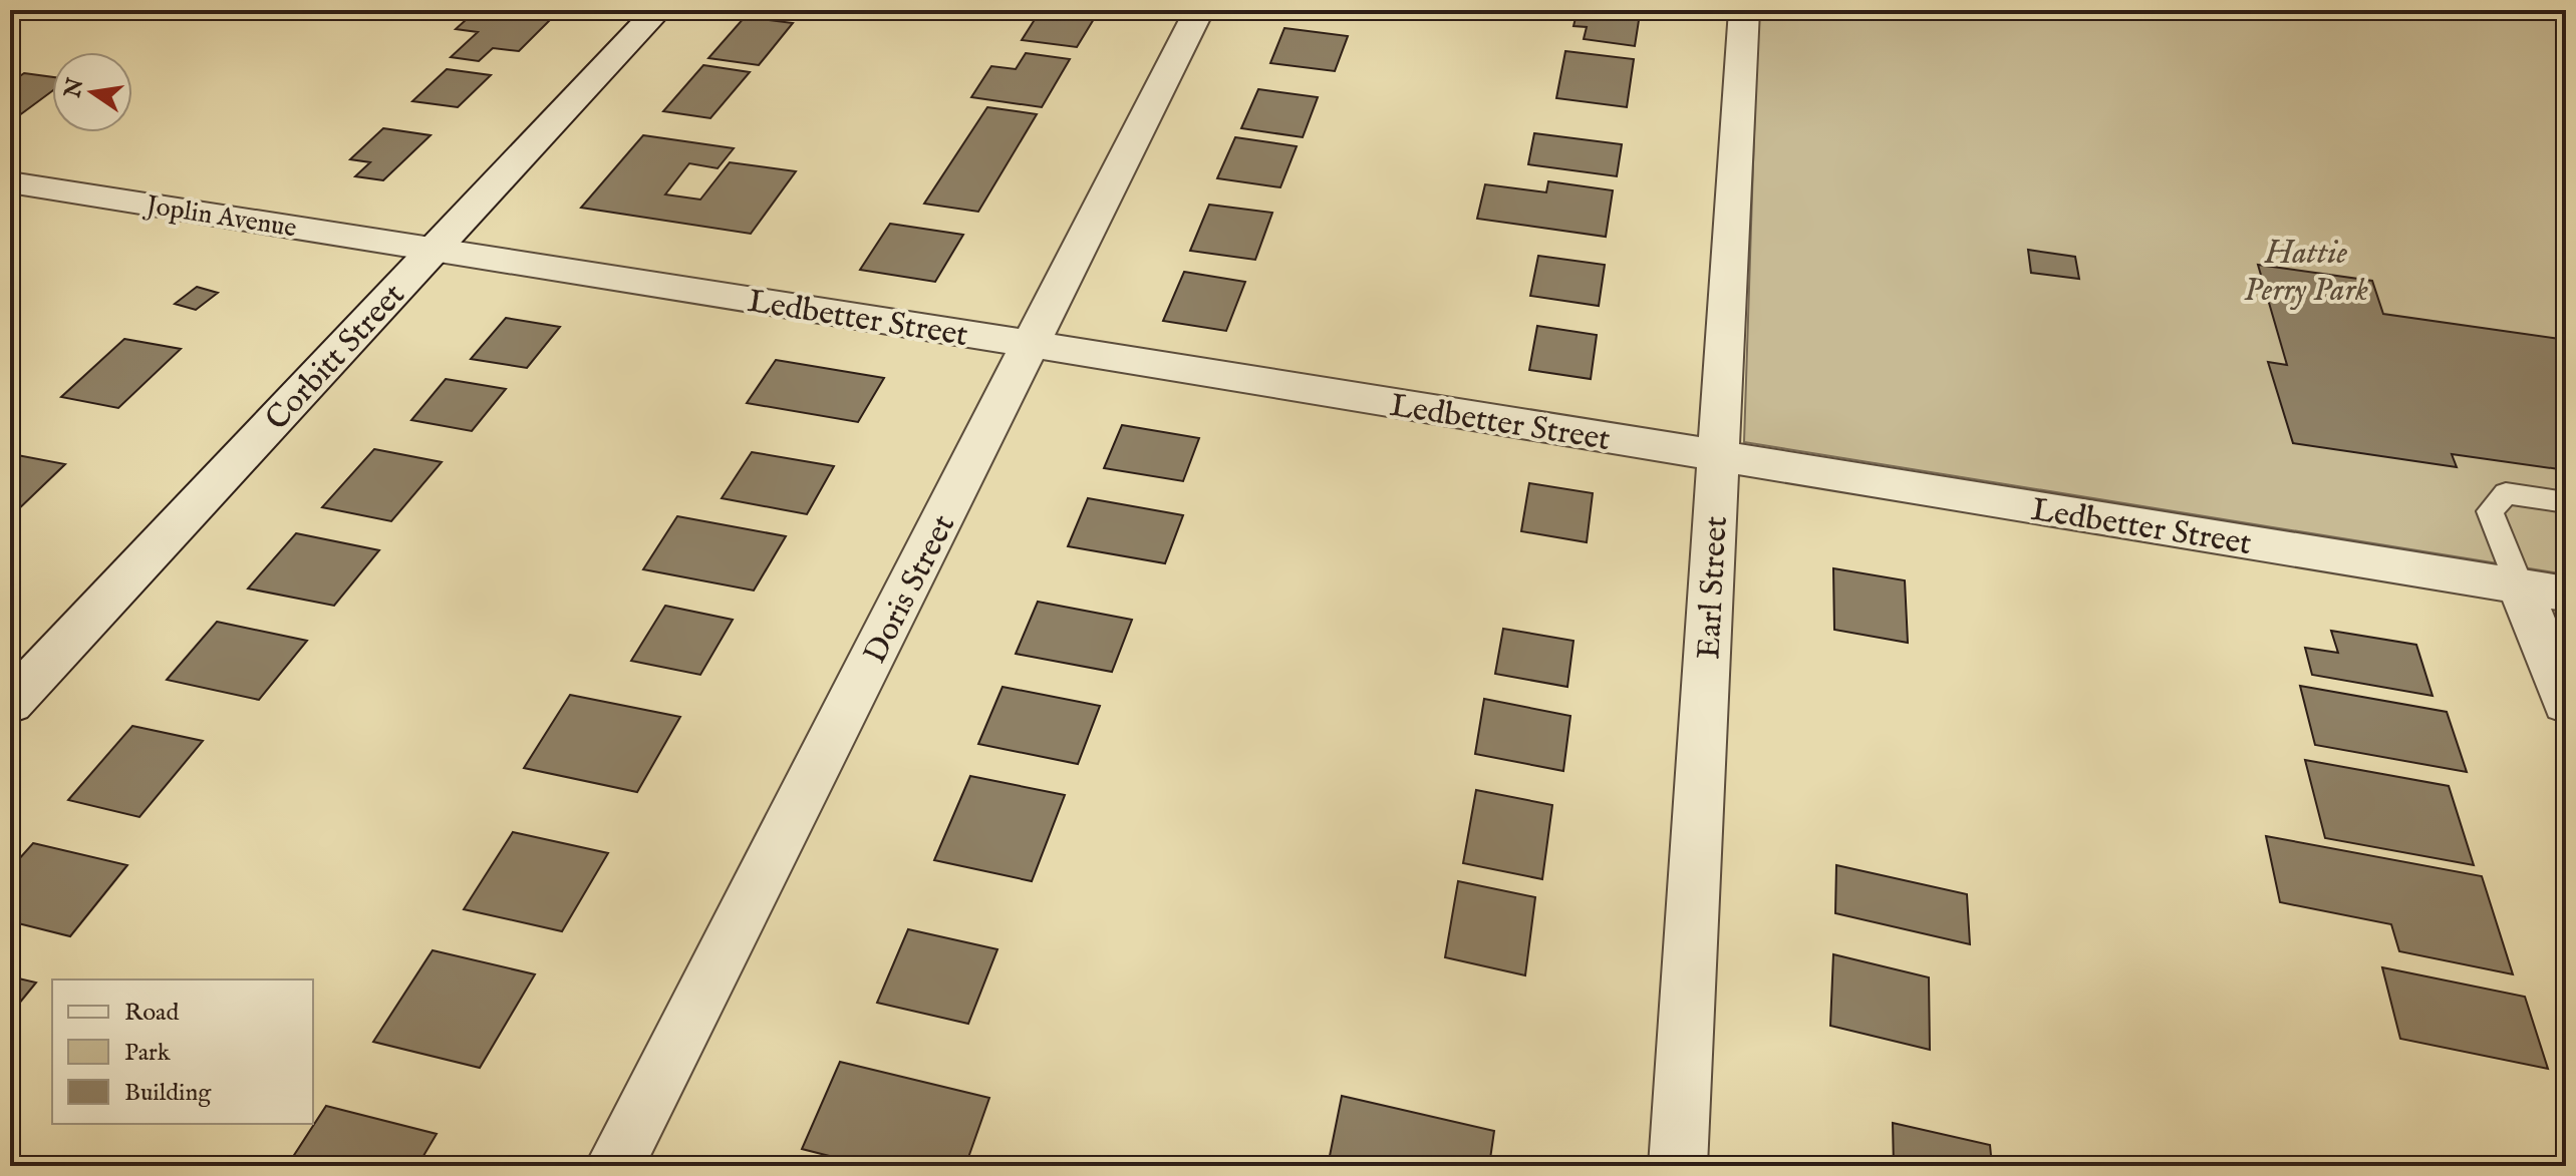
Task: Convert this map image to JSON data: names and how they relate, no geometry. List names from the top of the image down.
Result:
{
  "streets": {
    "street": [
      "Joplin Avenue",
      "Ledbetter Street",
      "Corbitt Street",
      "Earl Street",
      "Doris Street"
    ]
  },
  "crossings": [
    ["Joplin Avenue", "Ledbetter Street"],
    ["Joplin Avenue", "Corbitt Street"],
    ["Ledbetter Street", "Corbitt Street"],
    ["Ledbetter Street", "Earl Street"],
    ["Ledbetter Street", "Doris Street"]
  ],
  "parks": ["Hattie Perry Park"],
  "legend": ["Road", "Park", "Building"],
  "north": "left"
}
